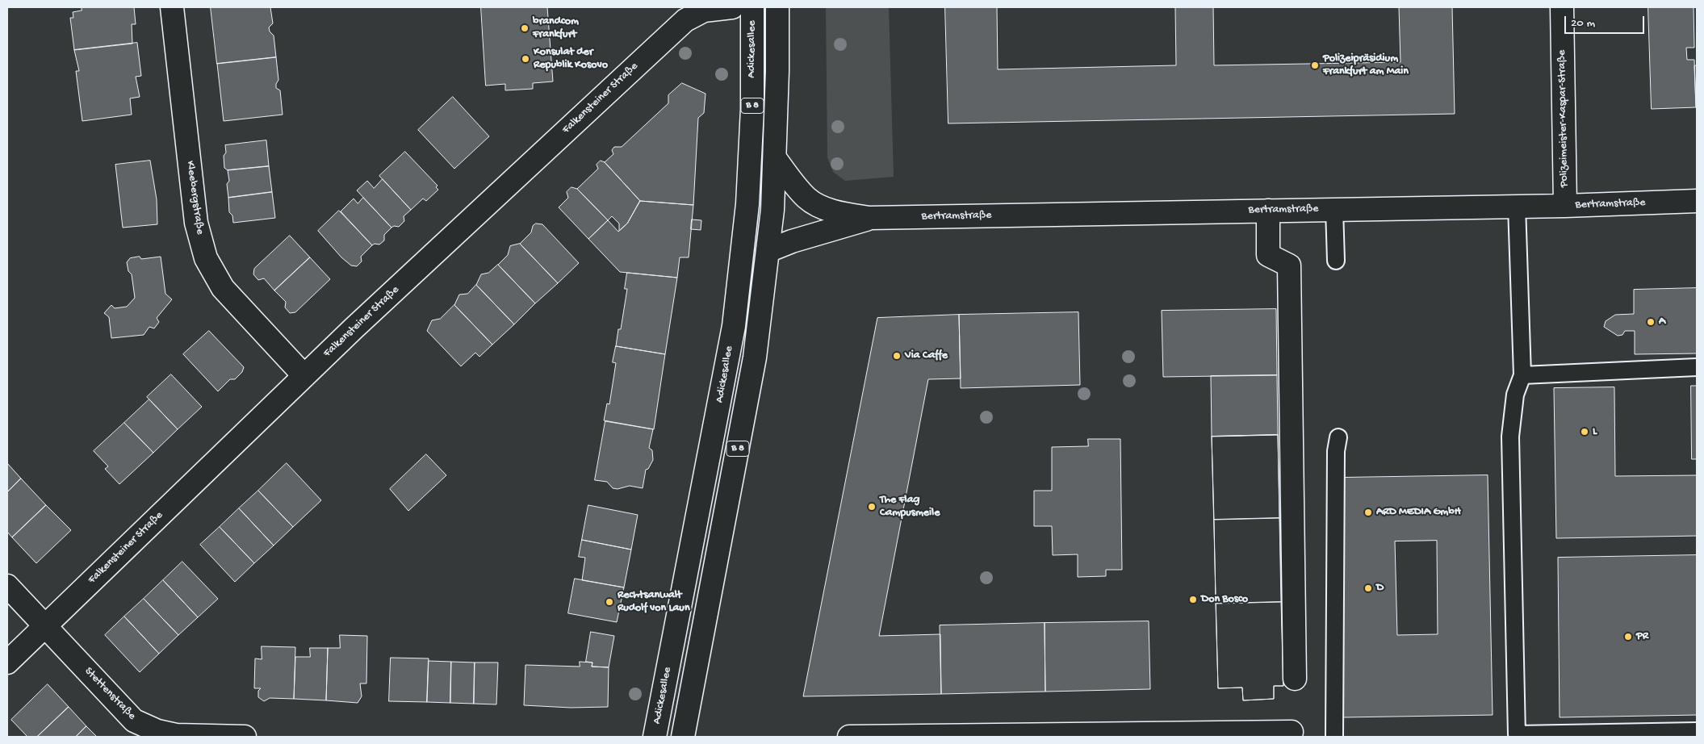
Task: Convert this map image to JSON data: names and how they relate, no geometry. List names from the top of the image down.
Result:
{
  "streets": {
    "street": [
      "Adickesallee",
      "Falkensteiner Straße",
      "B 8",
      "Polizeimeister-Kaspar-Straße",
      "Kleebergstraße",
      "Bertramstraße",
      "Stettenstraße"
    ]
  },
  "crossings": [
    ["Falkensteiner Straße", "Kleebergstraße"],
    ["Falkensteiner Straße", "Stettenstraße"],
    ["B 8", "Bertramstraße"],
    ["Polizeimeister-Kaspar-Straße", "Bertramstraße"]
  ],
  "places": [
    "brandcom Frankfurt",
    "Konsulat der Republik Kosovo",
    "Polizeipräsidium Frankfurt am Main",
    "A",
    "Via Caffe",
    "L",
    "The Flag Campusmeile",
    "ARD MEDIA GmbH",
    "D",
    "Don Bosco",
    "Rechtsanwalt Rudolf von Laun",
    "PR"
  ],
  "scale_bar": "20 m"
}
